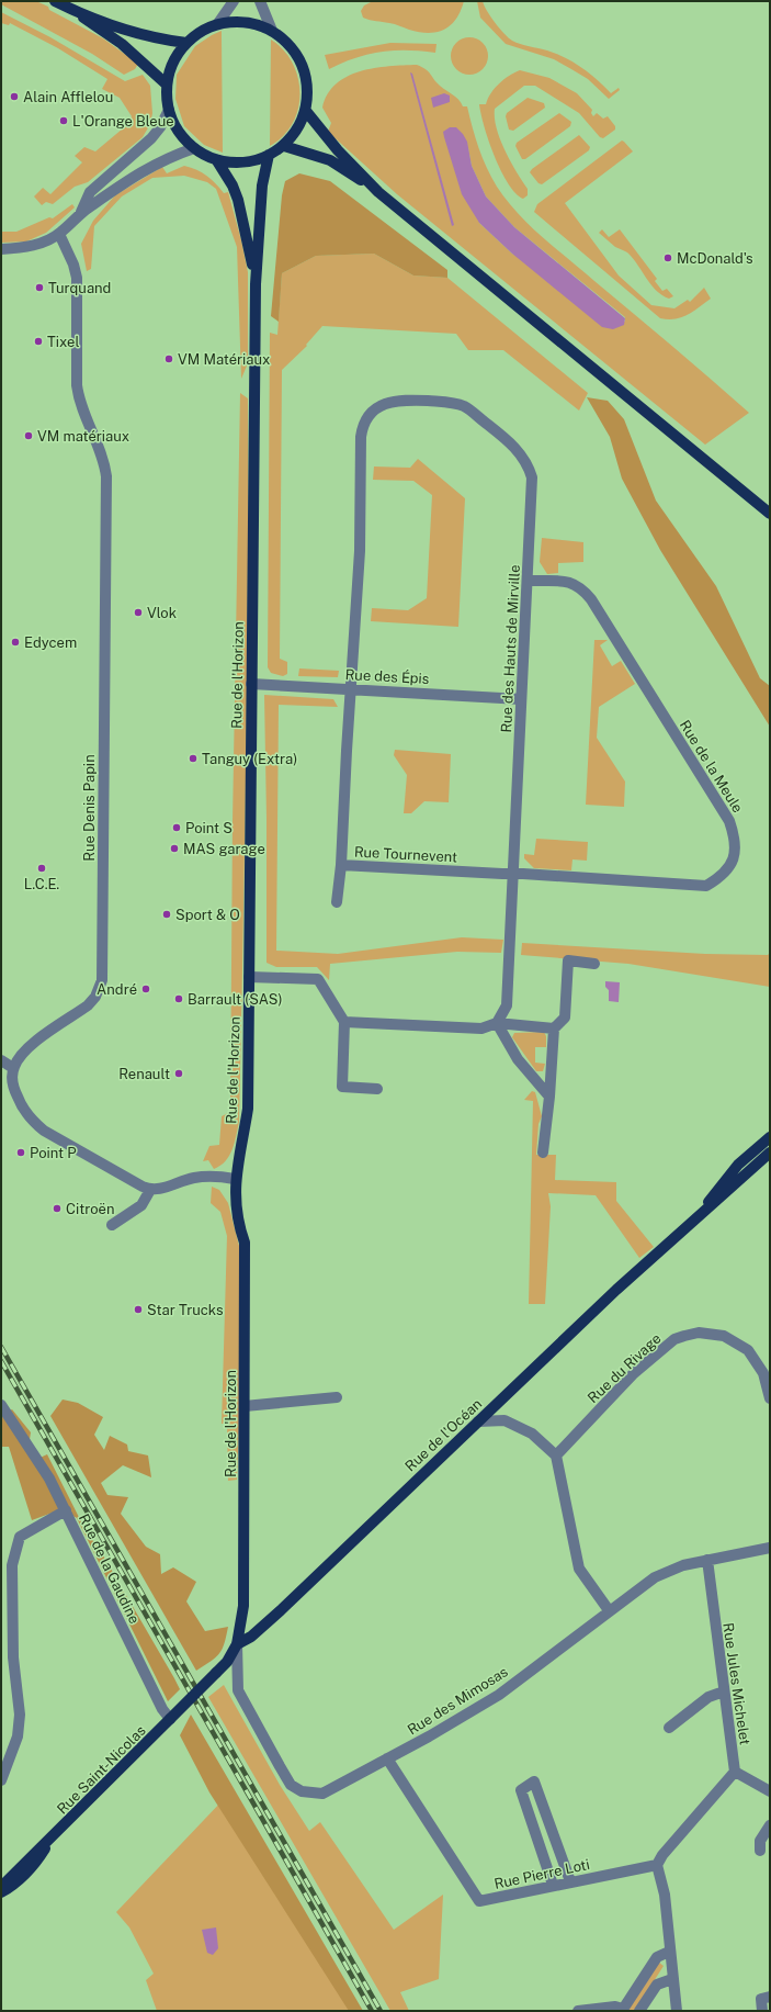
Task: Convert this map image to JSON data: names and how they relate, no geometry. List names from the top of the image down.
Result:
{
  "streets": {
    "main road": ["Rue de l'Horizon", "Rue de l'Océan", "Rue Saint-Nicolas"],
    "street": [
      "Rue des Hauts de Mirville",
      "Rue des Épis",
      "Rue de la Meule",
      "Rue Denis Papin",
      "Rue Tournevent",
      "Rue du Rivage",
      "Rue de la Gaudine",
      "Rue Jules Michelet",
      "Rue des Mimosas",
      "Rue Pierre Loti"
    ]
  },
  "crossings": [
    ["Rue des Hauts de Mirville", "Rue des Épis"],
    ["Rue des Hauts de Mirville", "Rue de la Meule"],
    ["Rue des Hauts de Mirville", "Rue Tournevent"],
    ["Rue de l'Horizon", "Rue des Épis"],
    ["Rue de l'Horizon", "Rue de l'Océan"],
    ["Rue de l'Horizon", "Rue des Mimosas"],
    ["Rue des Épis", "Rue Tournevent"],
    ["Rue de la Meule", "Rue Tournevent"],
    ["Rue de l'Océan", "Rue des Mimosas"],
    ["Rue de l'Océan", "Rue Saint-Nicolas"],
    ["Rue de la Gaudine", "Rue Saint-Nicolas"],
    ["Rue Jules Michelet", "Rue des Mimosas"],
    ["Rue des Mimosas", "Rue Pierre Loti"]
  ],
  "places": [
    "Alain Afflelou",
    "L'Orange Bleue",
    "McDonald's",
    "Turquand",
    "Tixel",
    "VM Matériaux",
    "VM matériaux",
    "Vlok",
    "Edycem",
    "Tanguy (Extra)",
    "Point S",
    "MAS garage",
    "L.C.E.",
    "Sport & O",
    "André",
    "Barrault (SAS)",
    "Renault",
    "Point P",
    "Citroën",
    "Star Trucks"
  ]
}
